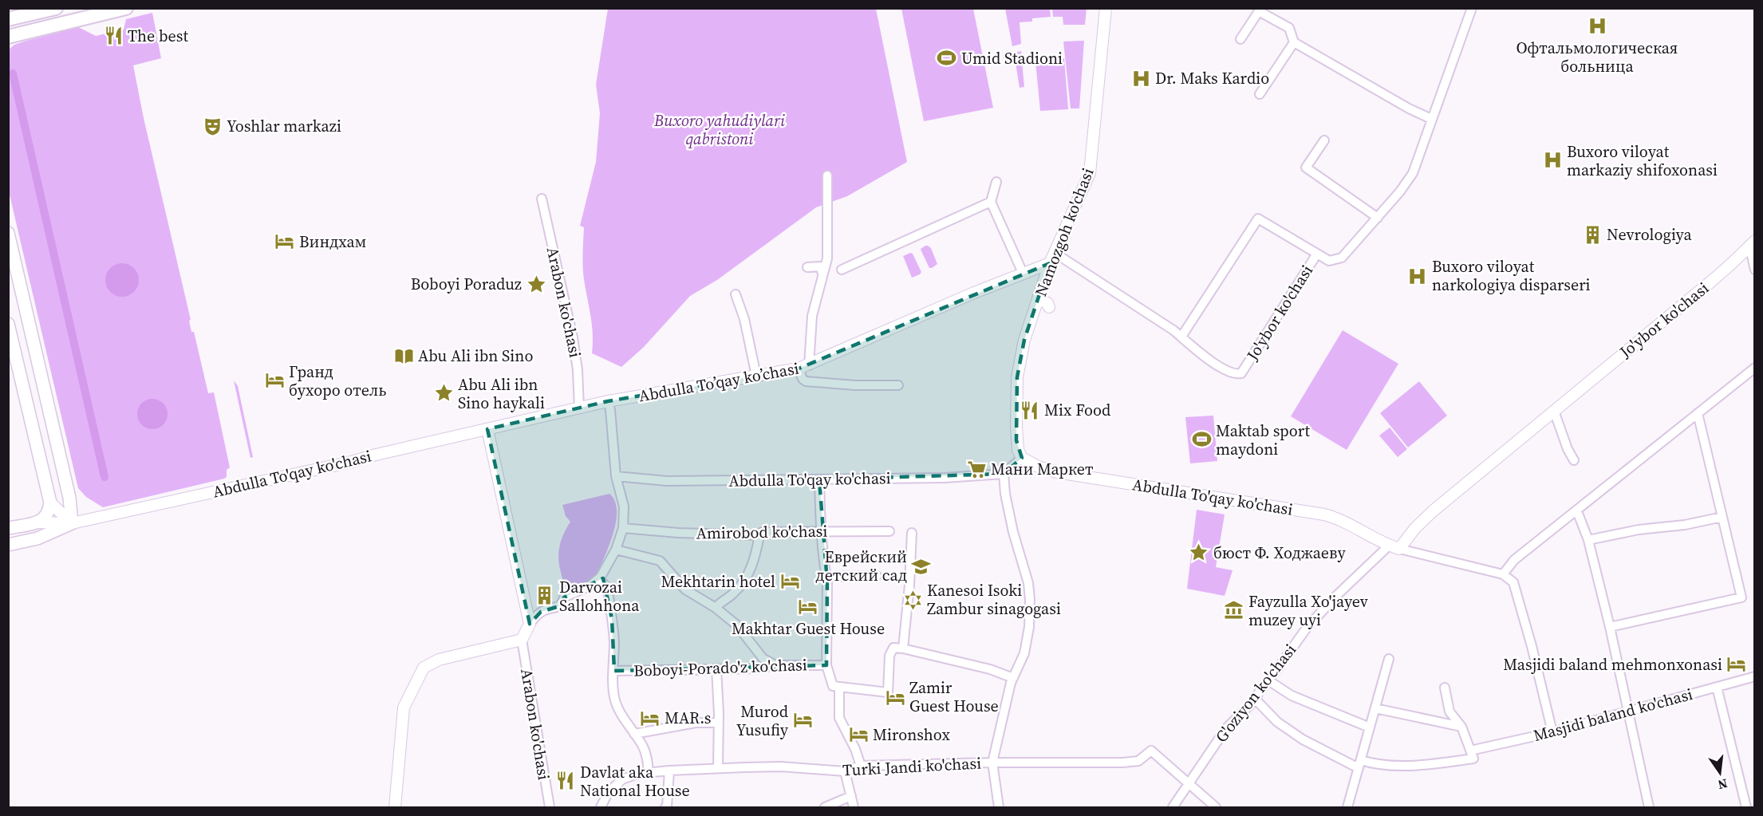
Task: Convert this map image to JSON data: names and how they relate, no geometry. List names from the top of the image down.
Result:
{
  "streets": {
    "street": [
      "Namozgoh ko'chasi",
      "Arabon ko'chasi",
      "Jo'ybor ko'chasi",
      "Abdulla To’qay ko’chasi",
      "Abdulla To'qay ko'chasi",
      "Amirobod ko'chasi",
      "Boboyi-Porado'z ko'chasi",
      "G'oziyon ko'chasi",
      "Masjidi baland ko'chasi",
      "Turki Jandi ko'chasi"
    ]
  },
  "crossings": [
    ["Namozgoh ko'chasi", "Jo'ybor ko'chasi"],
    ["Namozgoh ko'chasi", "Abdulla To’qay ko’chasi"],
    ["Namozgoh ko'chasi", "Abdulla To'qay ko'chasi"],
    ["Arabon ko'chasi", "Abdulla To’qay ko’chasi"],
    ["Jo'ybor ko'chasi", "Abdulla To’qay ko’chasi"],
    ["Jo'ybor ko'chasi", "Abdulla To'qay ko'chasi"],
    ["Jo'ybor ko'chasi", "G'oziyon ko'chasi"],
    ["Abdulla To’qay ko’chasi", "Abdulla To'qay ko'chasi"],
    ["Abdulla To'qay ko'chasi", "G'oziyon ko'chasi"],
    ["G'oziyon ko'chasi", "Turki Jandi ko'chasi"]
  ],
  "parks": ["Buxoro yahudiylari qabristoni"],
  "places": {
    "hospital": [
      "Офтальмологическая больница",
      "Dr. Maks Kardio",
      "Buxoro viloyat markaziy shifoxonasi",
      "Buxoro viloyat narkologiya disparseri"
    ],
    "restaurant": ["The best", "Mix Food", "Davlat aka National House"],
    "sports": ["Umid Stadioni", "Maktab sport maydoni"],
    "theatre": ["Yoshlar markazi"],
    "building": ["Nevrologiya", "Darvozai Sallohhona"],
    "hotel": [
      "Виндхам",
      "Гранд бухоро отель",
      "Mekhtarin hotel",
      "Makhtar Guest House",
      "Masjidi baland mehmonxonasi",
      "Zamir Guest House",
      "MAR.s",
      "Murod Yusufiy",
      "Mironshox"
    ],
    "place": ["Boboyi Poraduz", "Abu Ali ibn Sino haykali", "бюст Ф. Ходжаеву"],
    "library": ["Abu Ali ibn Sino"],
    "supermarket": ["Мани Маркет"],
    "school or university": ["Еврейский детский сад"],
    "synagogue": ["Kanesoi Isoki Zambur sinagogasi"],
    "museum": ["Fayzulla Xo'jayev muzey uyi"]
  },
  "north": "bottom"
}
